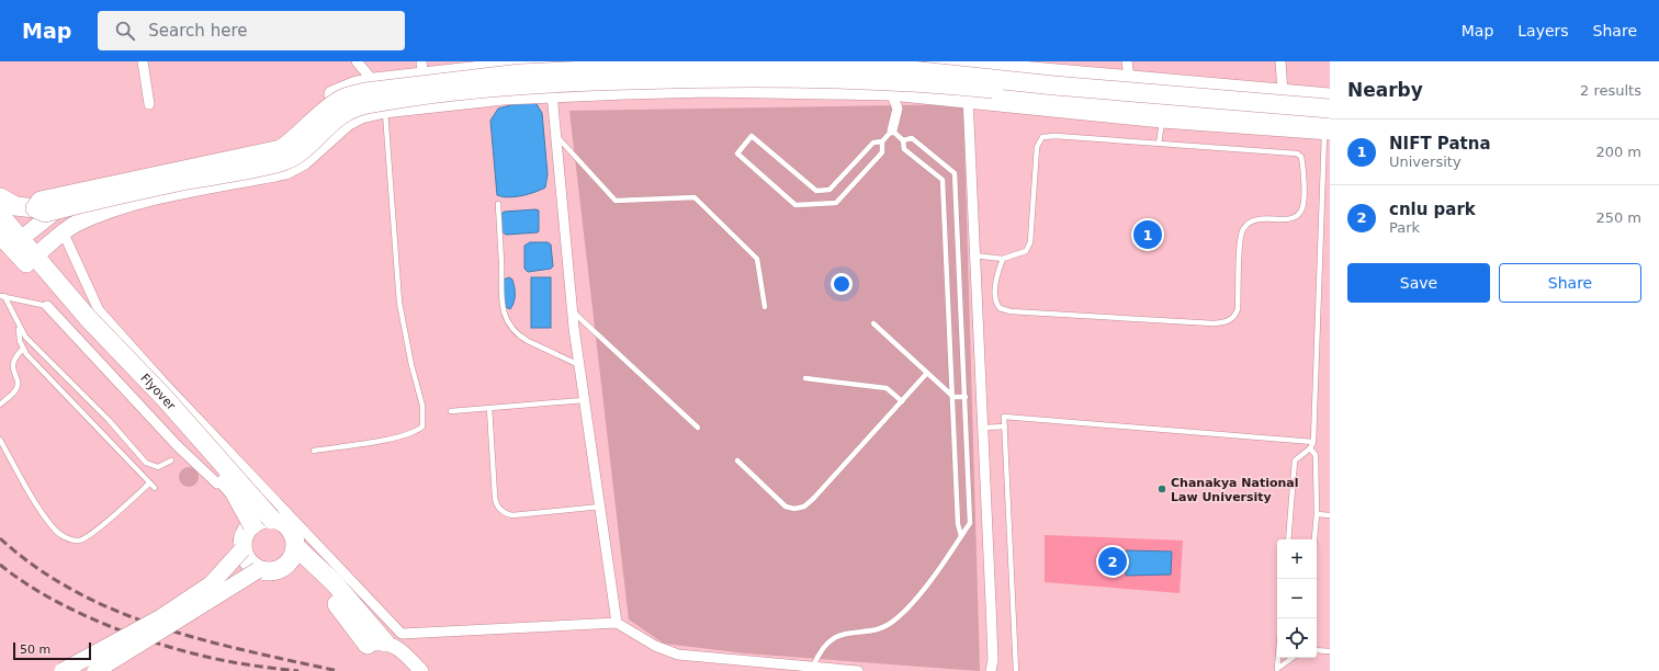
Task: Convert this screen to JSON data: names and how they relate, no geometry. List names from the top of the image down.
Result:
{
  "streets": {
    "highway": ["Flyover"]
  },
  "places": ["Chanakya National Law University"],
  "scale_bar": "50 m",
  "page": {
    "header": "Map",
    "search": "Search here",
    "nav": ["Map", "Layers", "Share"],
    "heading": ["Nearby", "2 results"],
    "list": [
      {
        "mark": "1",
        "name": "NIFT Patna",
        "note": "University",
        "value": "200 m"
      },
      {
        "mark": "2",
        "name": "cnlu park",
        "note": "Park",
        "value": "250 m"
      }
    ],
    "pins": ["1", "2"],
    "buttons": ["Save", "Share"],
    "map_buttons": ["+", "−"],
    "scale": "50 m"
  }
}
